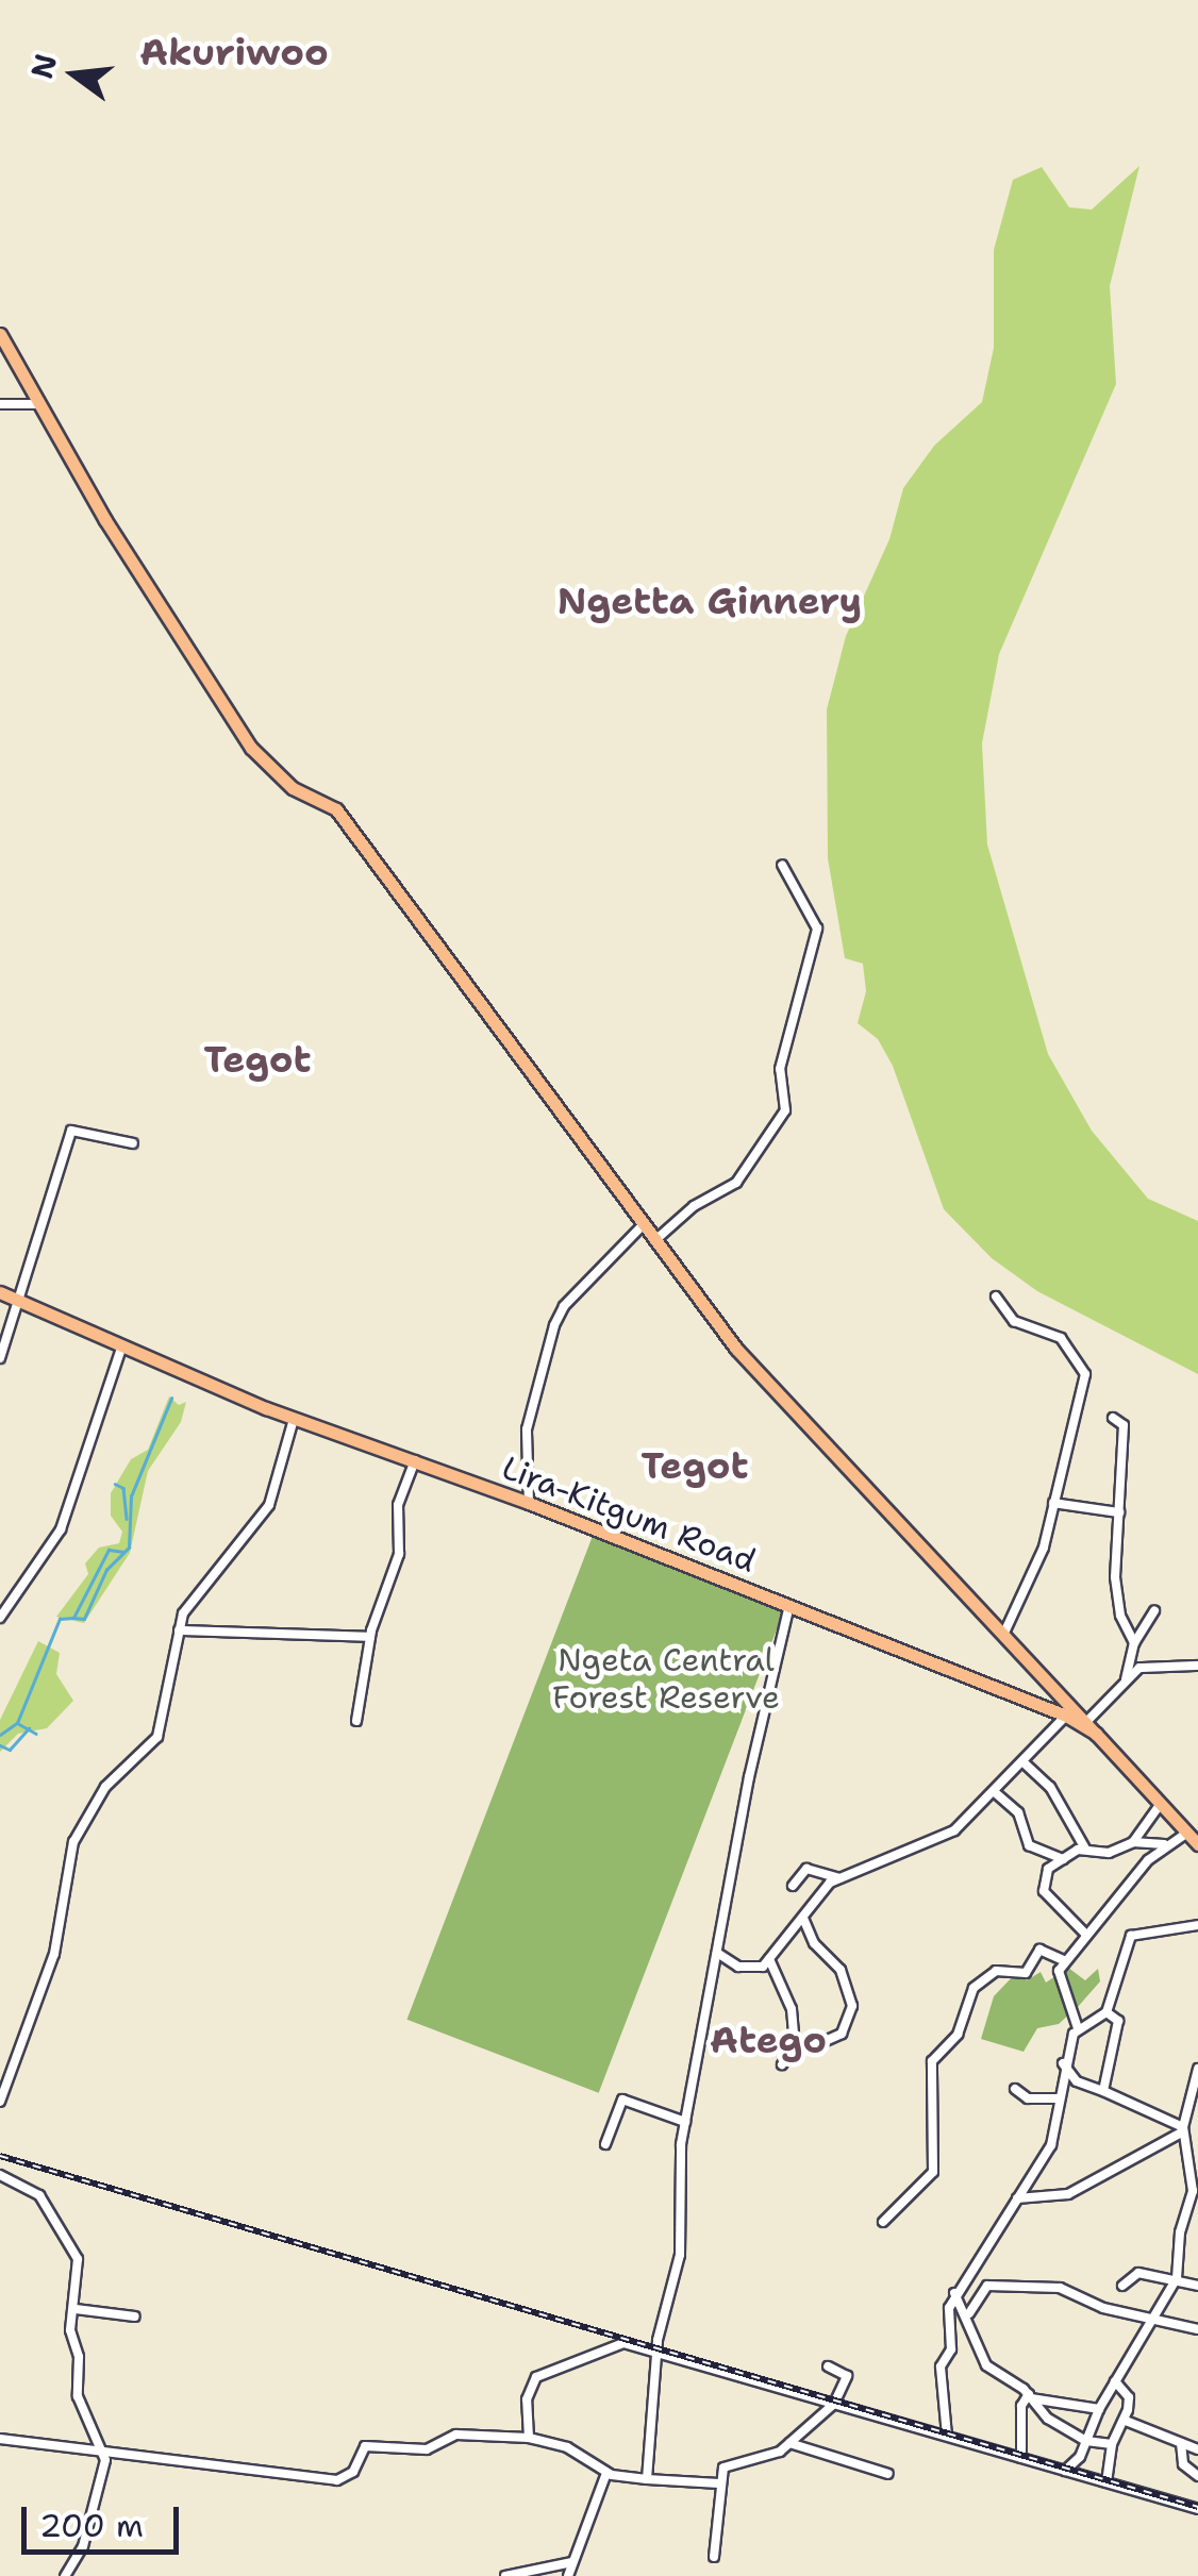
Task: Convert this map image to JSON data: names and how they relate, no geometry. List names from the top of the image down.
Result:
{
  "streets": {
    "main road": ["Lira-Kitgum Road"]
  },
  "districts": [
    "Akuriwoo",
    "Ngetta Ginnery",
    "Tegot",
    "Tegot",
    "Atego"
  ],
  "parks": ["Ngeta Central Forest Reserve"],
  "scale_bar": "200 m",
  "north": "left"
}
